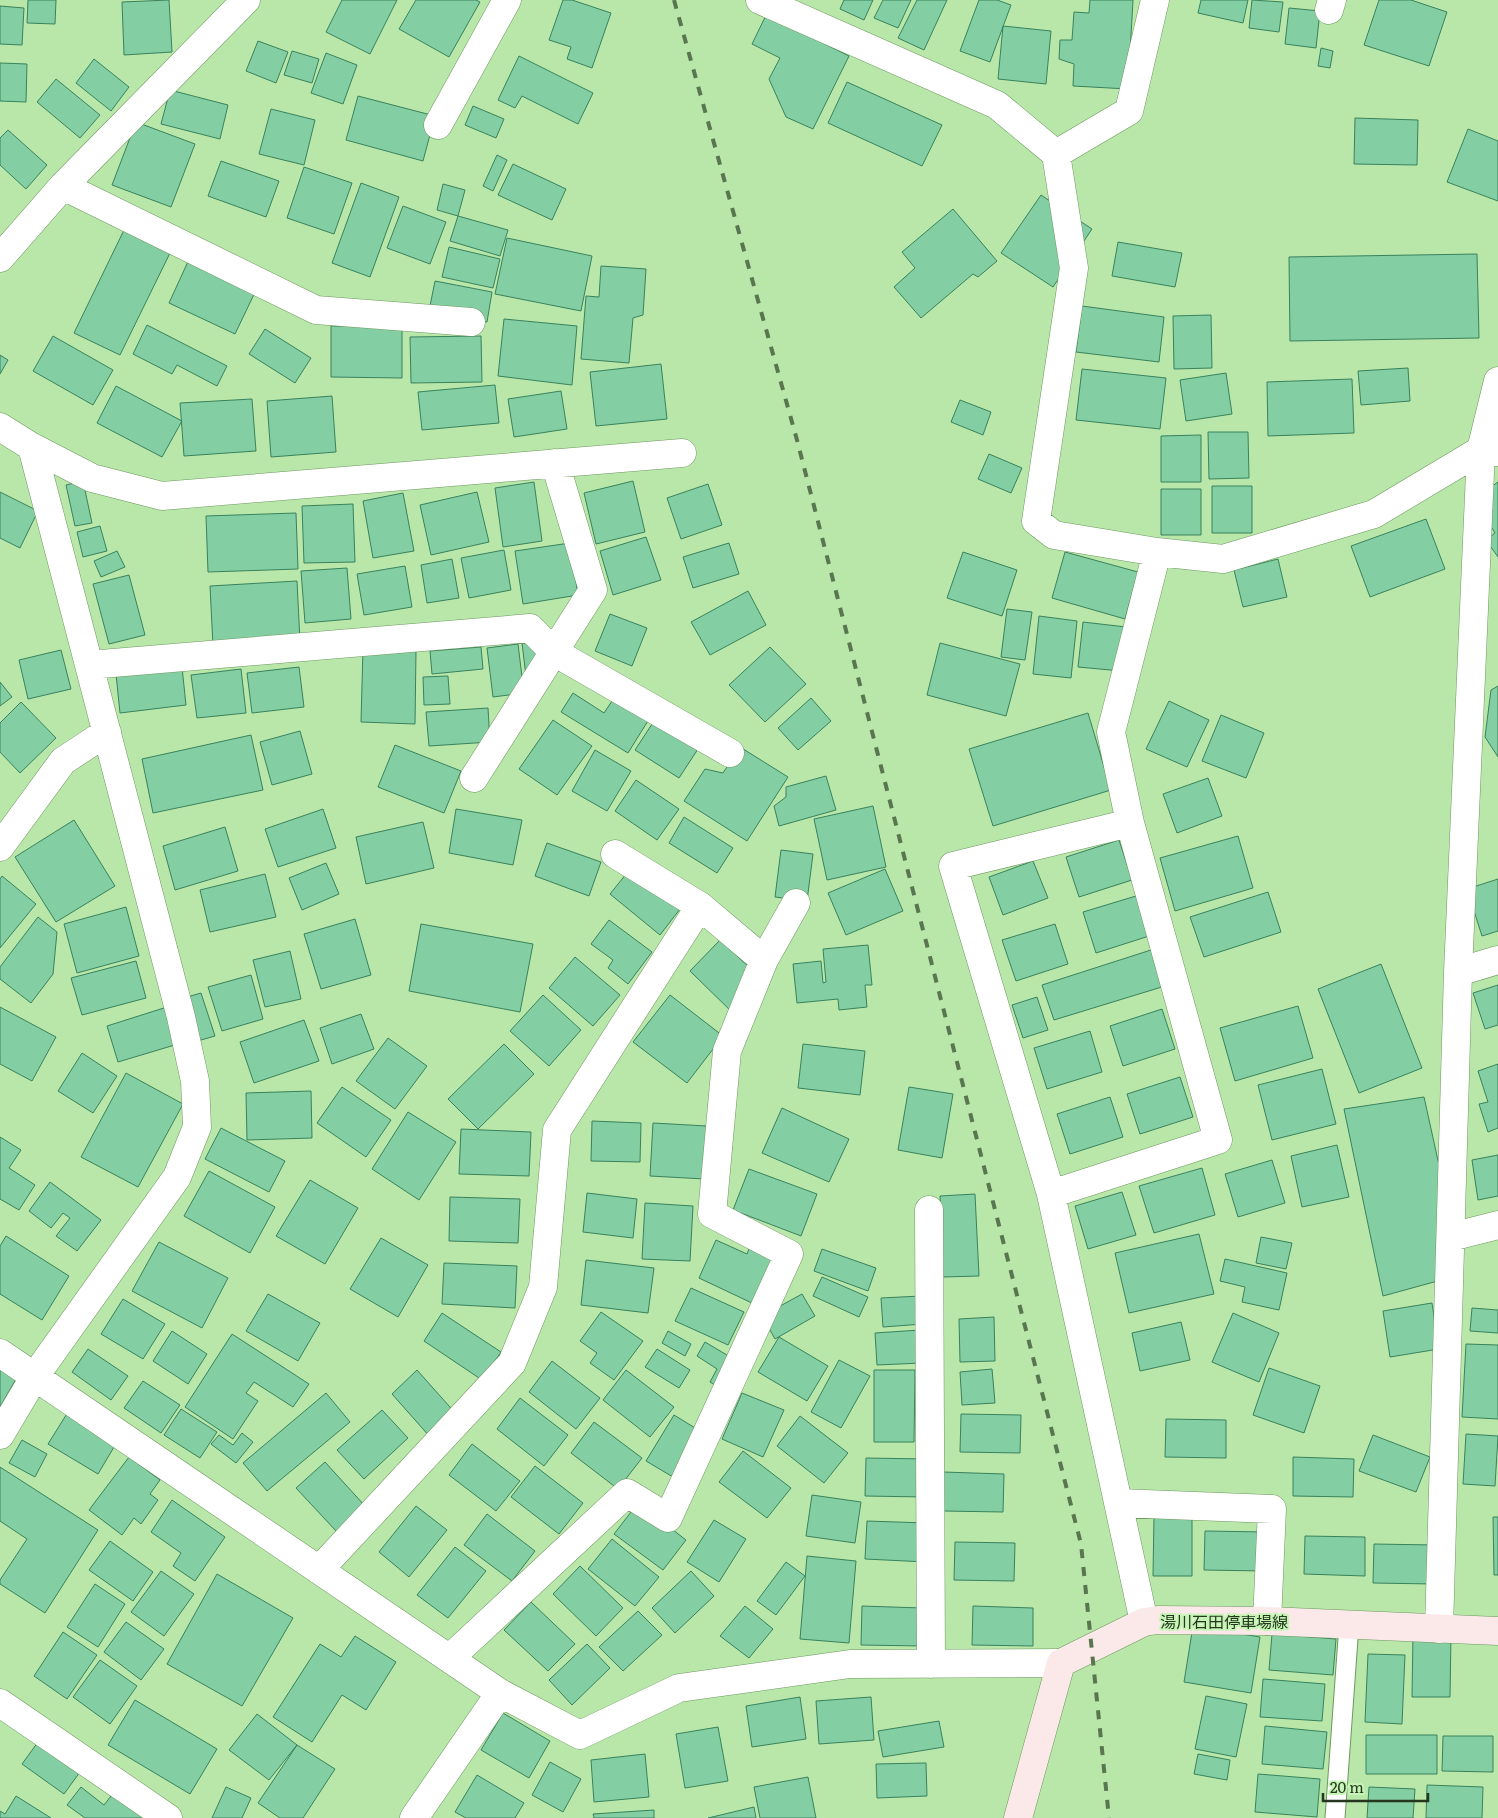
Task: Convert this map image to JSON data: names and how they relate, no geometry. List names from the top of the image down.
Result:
{
  "streets": {
    "main road": ["湯川石田停車場線"]
  },
  "scale_bar": "20 m"
}
